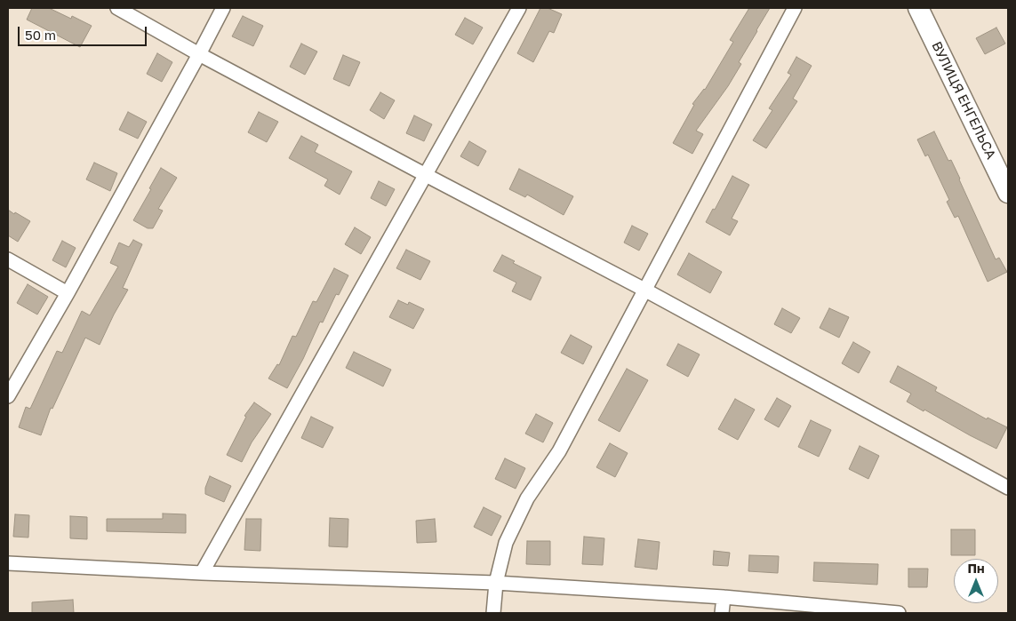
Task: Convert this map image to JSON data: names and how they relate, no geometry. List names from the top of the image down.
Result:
{
  "streets": {
    "street": ["ВУЛИЦЯ ЕНГЕЛЬСА"]
  },
  "scale_bar": "50 m",
  "north": "top"
}
